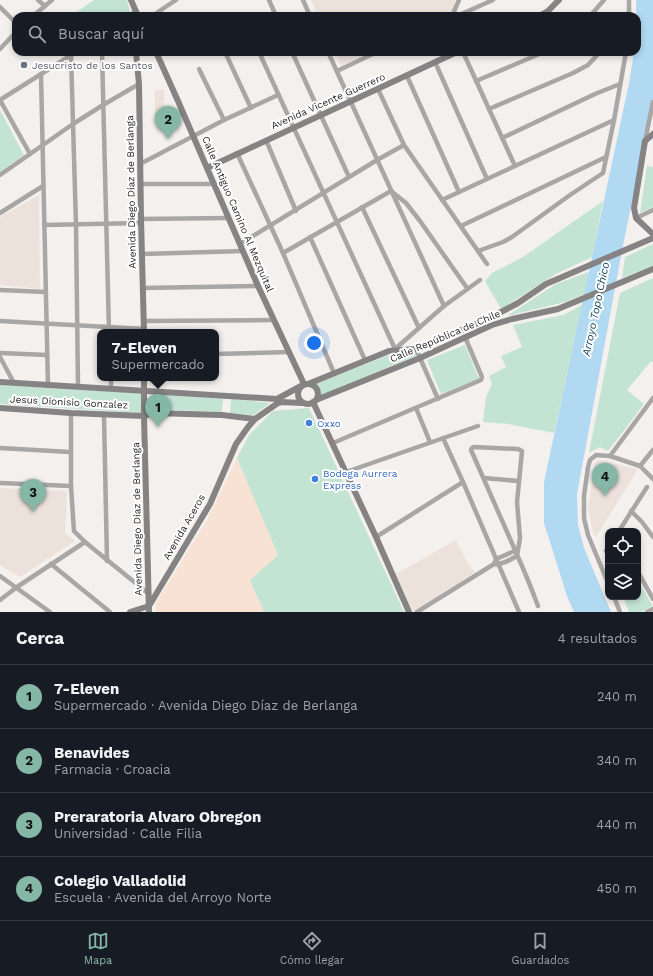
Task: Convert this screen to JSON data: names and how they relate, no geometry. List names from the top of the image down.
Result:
{
  "streets": {
    "street": [
      "Avenida Vicente Guerrero",
      "Avenida Diego Díaz de Berlanga",
      "Calle Antiguo Camino Al Mezquital",
      "Calle República de Chile",
      "Jesus Dionisio Gonzalez",
      "Avenida Aceros"
    ]
  },
  "crossings": [
    ["Avenida Vicente Guerrero", "Calle Antiguo Camino Al Mezquital"],
    ["Avenida Diego Díaz de Berlanga", "Jesus Dionisio Gonzalez"],
    ["Avenida Diego Díaz de Berlanga", "Avenida Aceros"],
    ["Calle Antiguo Camino Al Mezquital", "Calle República de Chile"],
    ["Calle Antiguo Camino Al Mezquital", "Jesus Dionisio Gonzalez"],
    ["Calle República de Chile", "Jesus Dionisio Gonzalez"],
    ["Jesus Dionisio Gonzalez", "Avenida Aceros"]
  ],
  "water": ["Arroyo Topo Chico"],
  "places": ["Jesucristo de los Santos", "Oxxo", "Bodega Aurrera Express"],
  "page": {
    "search": "Buscar aquí",
    "pins": [
      "2",
      "1",
      "4",
      "3"
    ],
    "popup": ["7-Eleven", "Supermercado"],
    "heading": ["Cerca", "4 resultados"],
    "list": [
      {
        "mark": "1",
        "name": "7-Eleven",
        "note": "Supermercado · Avenida Diego Díaz de Berlanga",
        "value": "240 m"
      },
      {
        "mark": "2",
        "name": "Benavides",
        "note": "Farmacia · Croacia",
        "value": "340 m"
      },
      {
        "mark": "3",
        "name": "Preraratoria Alvaro Obregon",
        "note": "Universidad · Calle Filia",
        "value": "440 m"
      },
      {
        "mark": "4",
        "name": "Colegio Valladolid",
        "note": "Escuela · Avenida del Arroyo Norte",
        "value": "450 m"
      }
    ],
    "nav": ["Mapa", "Cómo llegar", "Guardados"]
  }
}
